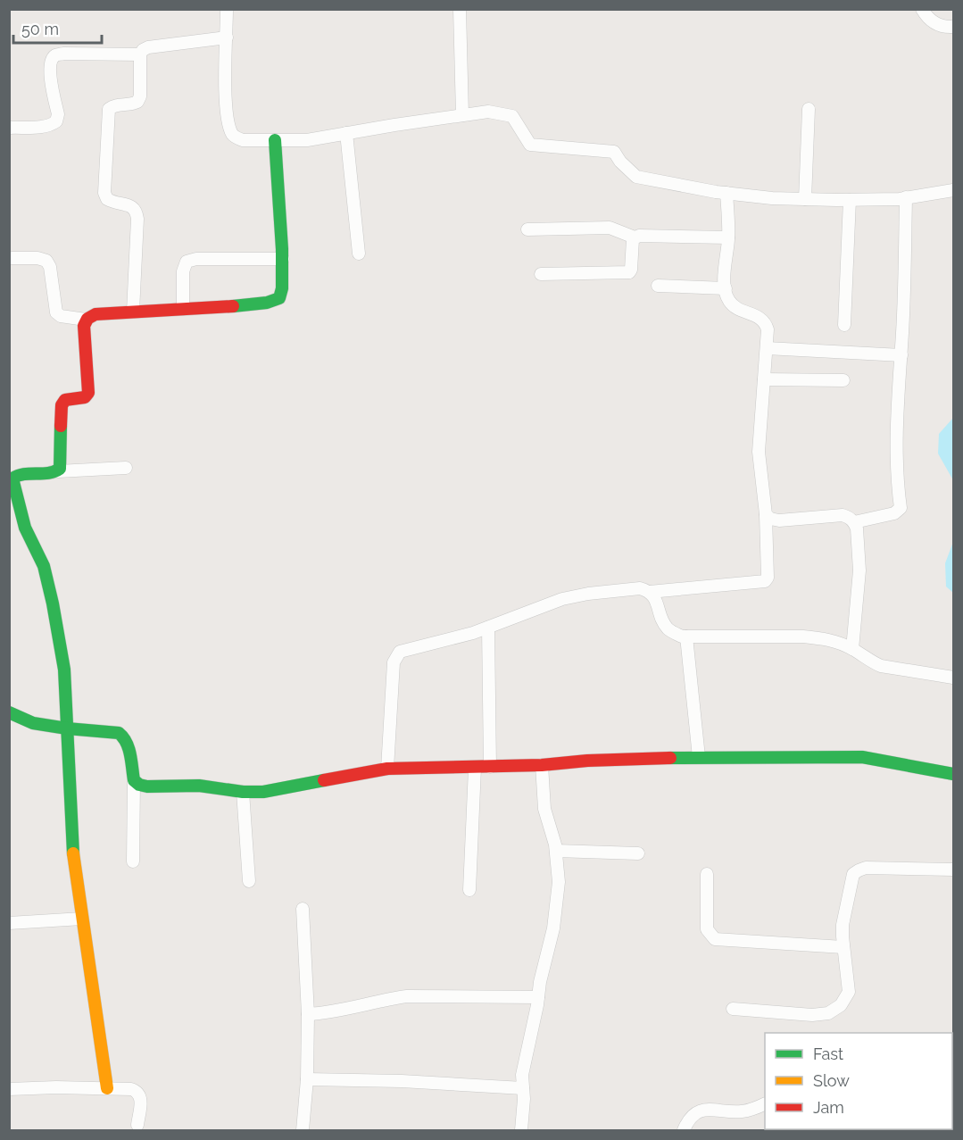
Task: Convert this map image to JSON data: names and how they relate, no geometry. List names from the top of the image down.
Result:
{
  "legend": ["Fast", "Slow", "Jam"],
  "scale_bar": "50 m"
}
